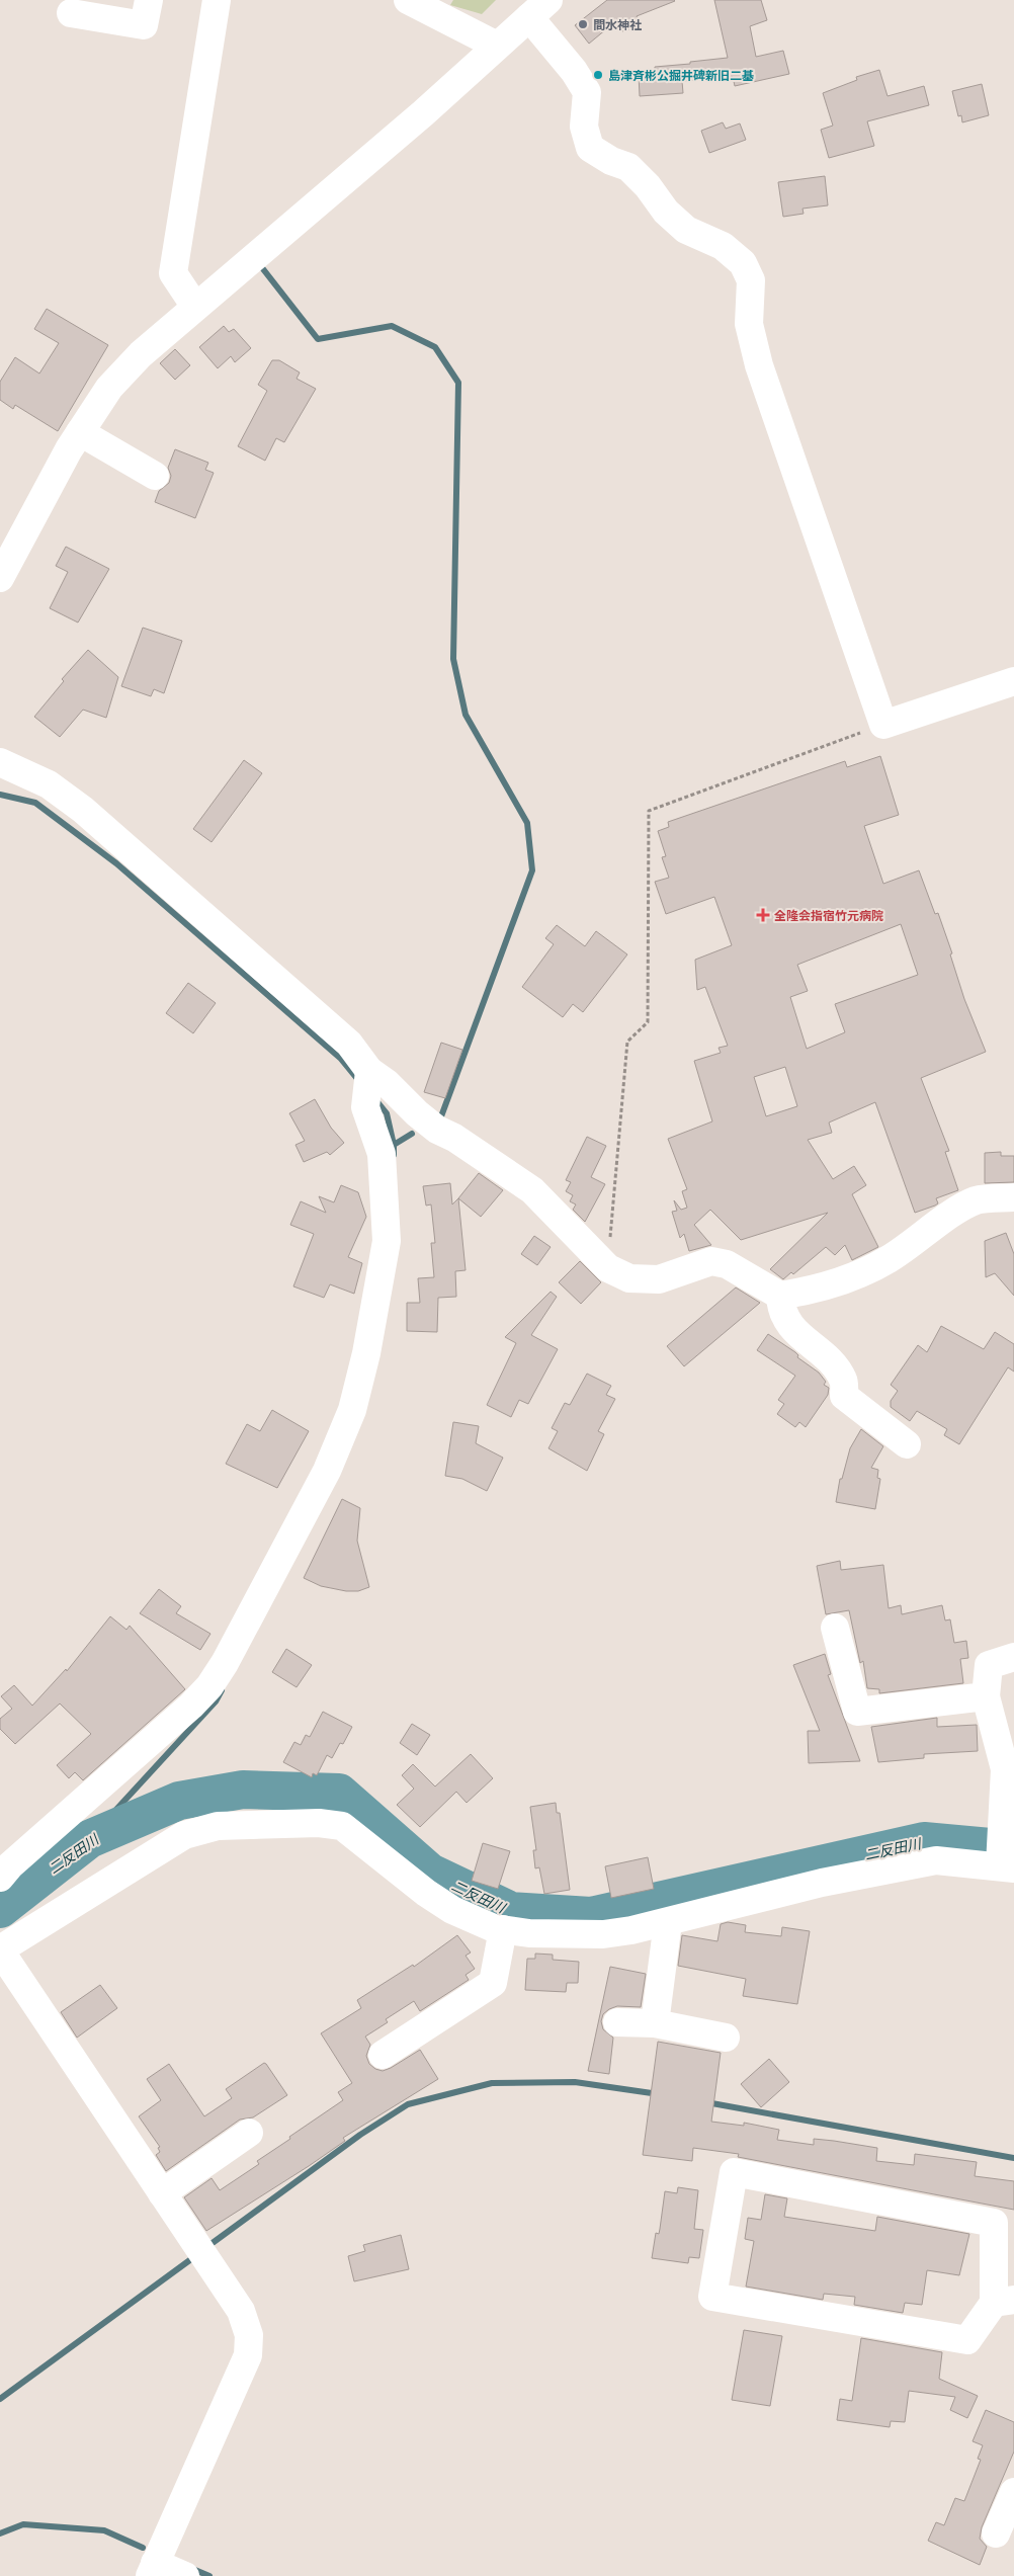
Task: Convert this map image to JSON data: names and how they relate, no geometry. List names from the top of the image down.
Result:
{
  "water": ["二反田川"],
  "places": {
    "other": ["間水神社", "島津斉彬公掘井碑新旧二基"],
    "health": ["全隆会指宿竹元病院"]
  }
}
